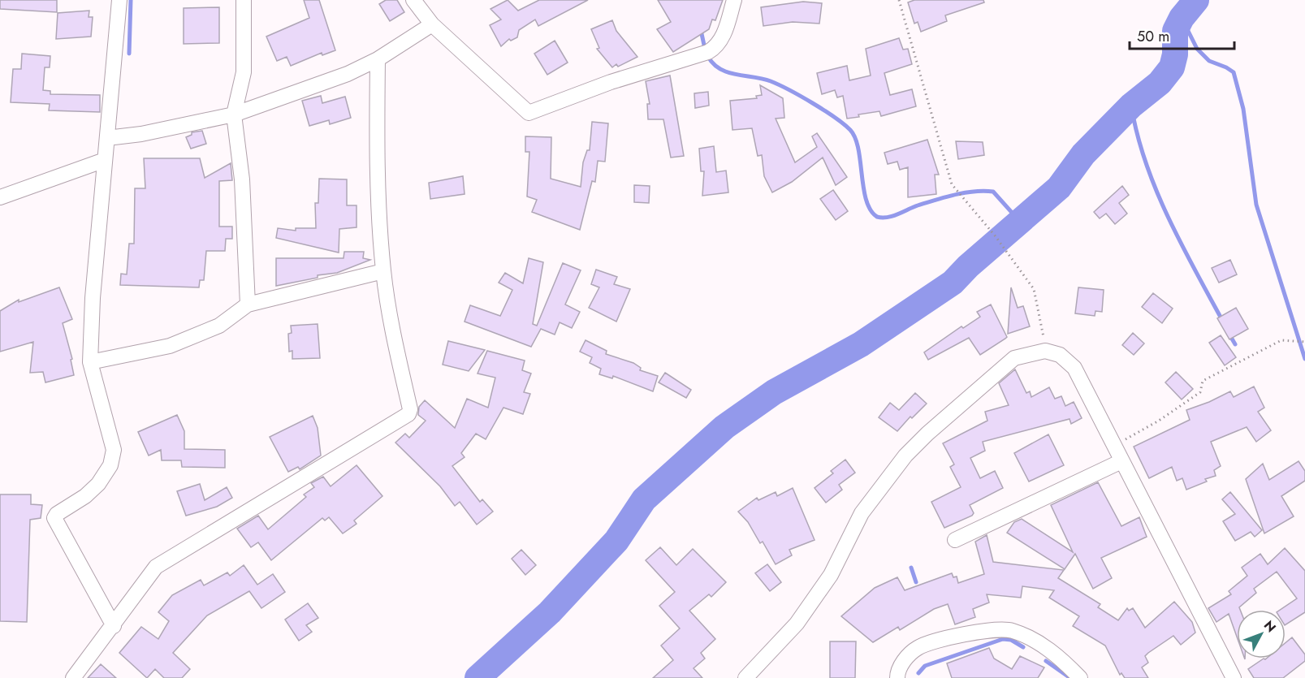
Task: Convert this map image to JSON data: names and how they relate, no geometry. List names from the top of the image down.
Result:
{
  "scale_bar": "50 m",
  "north": "top right"
}
